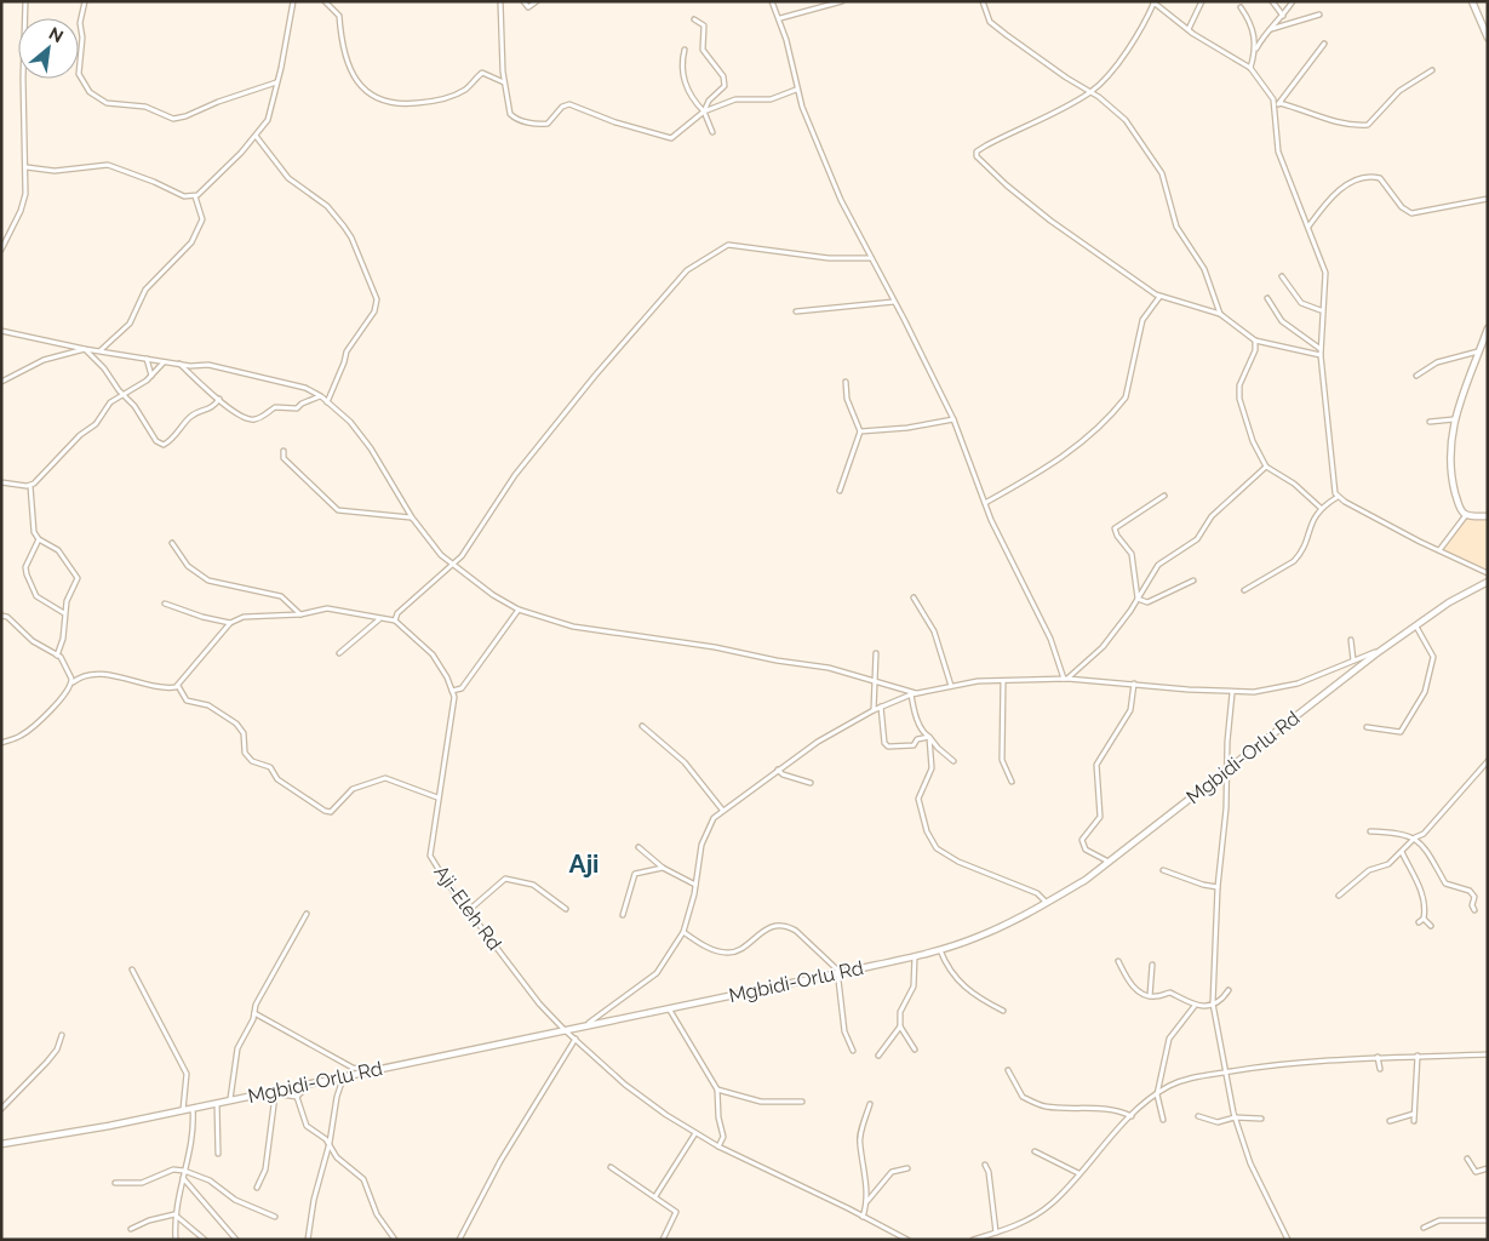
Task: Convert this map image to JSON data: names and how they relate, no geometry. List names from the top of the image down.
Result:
{
  "streets": {
    "main road": ["Mgbidi-Orlu Rd"],
    "street": ["Aji-Eleh Rd"]
  },
  "crossings": [
    ["Mgbidi-Orlu Rd", "Aji-Eleh Rd"]
  ],
  "districts": ["Aji"],
  "north": "top right"
}
